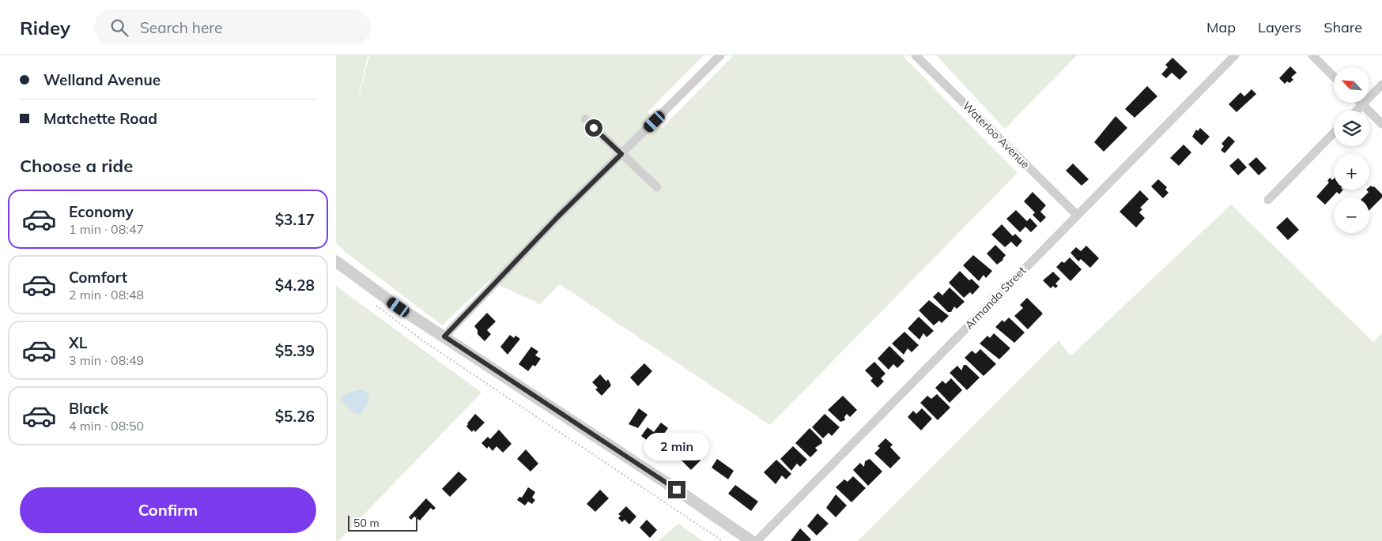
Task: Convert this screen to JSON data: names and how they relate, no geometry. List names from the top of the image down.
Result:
{
  "streets": {
    "street": ["Waterloo Avenue", "Armanda Street"]
  },
  "crossings": [
    ["Waterloo Avenue", "Armanda Street"]
  ],
  "scale_bar": "50 m",
  "north": "top left",
  "page": {
    "header": "Ridey",
    "search": "Search here",
    "nav": ["Map", "Layers", "Share"],
    "banner": ["Welland Avenue", "Matchette Road"],
    "map_buttons": ["+", "−"],
    "heading": "Choose a ride",
    "list": [
      {
        "name": "Economy",
        "note": "1 min · 08:47",
        "value": "$3.17"
      },
      {
        "name": "Comfort",
        "note": "2 min · 08:48",
        "value": "$4.28"
      },
      {
        "name": "XL",
        "note": "3 min · 08:49",
        "value": "$5.39"
      },
      {
        "name": "Black",
        "note": "4 min · 08:50",
        "value": "$5.26"
      }
    ],
    "bubble": "2 min",
    "buttons": "Confirm",
    "scale": "50 m"
  }
}
